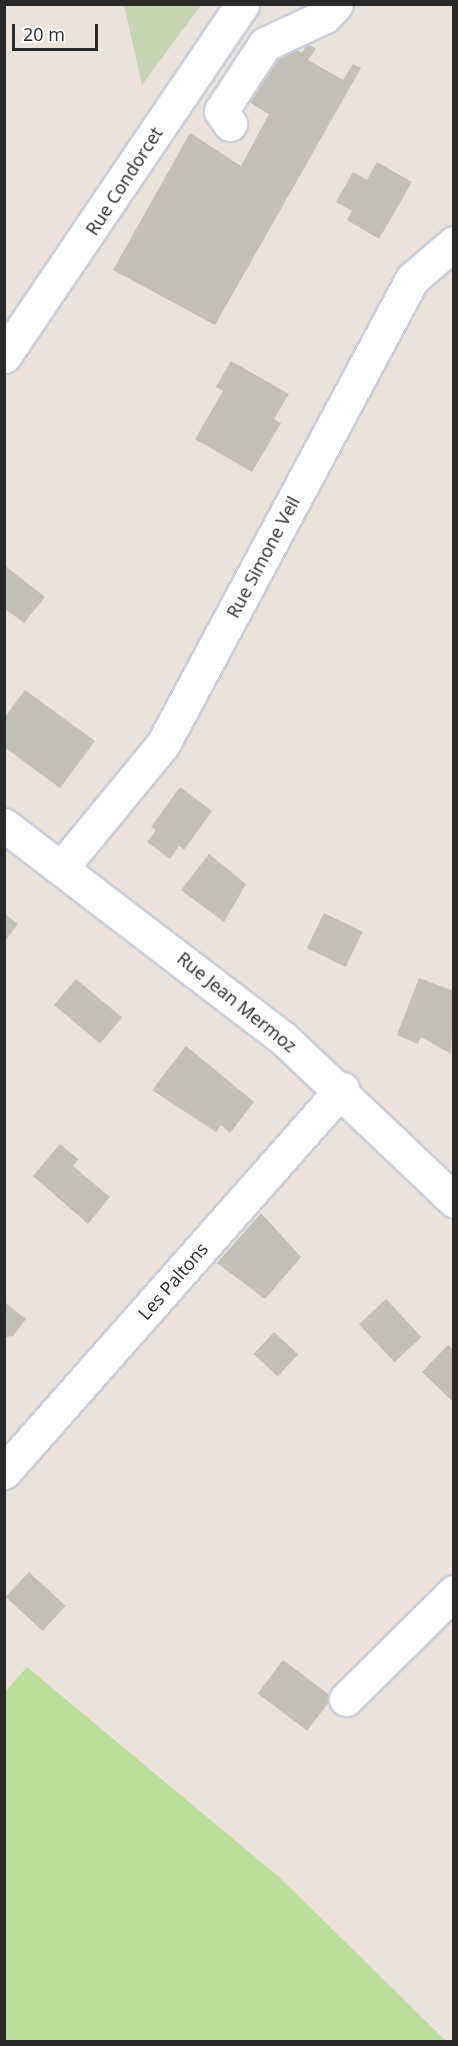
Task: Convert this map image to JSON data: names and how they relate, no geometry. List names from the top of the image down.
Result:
{
  "streets": {
    "street": [
      "Rue Condorcet",
      "Rue Simone Veil",
      "Rue Jean Mermoz",
      "Les Paltons"
    ]
  },
  "crossings": [
    ["Rue Simone Veil", "Rue Jean Mermoz"],
    ["Rue Jean Mermoz", "Les Paltons"]
  ],
  "scale_bar": "20 m"
}
